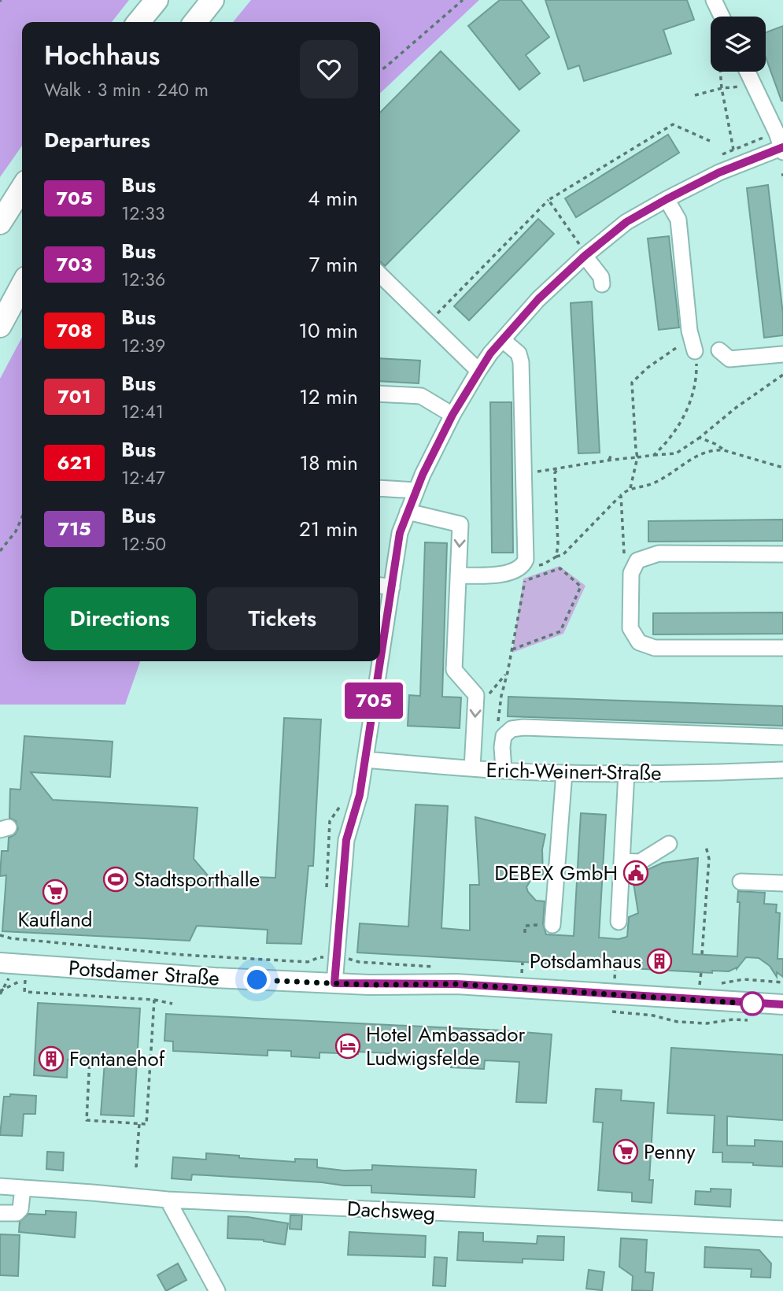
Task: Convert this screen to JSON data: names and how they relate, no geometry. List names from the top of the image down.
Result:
{
  "streets": {
    "main road": ["Potsdamer Straße"],
    "street": ["Erich-Weinert-Straße", "Dachsweg"]
  },
  "places": {
    "public building": ["DEBEX GmbH"],
    "sports": ["Stadtsporthalle"],
    "supermarket": ["Kaufland", "Penny"],
    "building": ["Potsdamhaus", "Fontanehof"],
    "hotel": ["Hotel Ambassador Ludwigsfelde"]
  },
  "lines": ["bus line 705"],
  "page": {
    "on_map": "705",
    "heading": [
      ["Hochhaus", "Walk · 3 min · 240 m"],
      "Departures"
    ],
    "list": [
      {
        "mark": "705",
        "name": "Bus",
        "note": "12:33",
        "value": "4 min"
      },
      {
        "mark": "703",
        "name": "Bus",
        "note": "12:36",
        "value": "7 min"
      },
      {
        "mark": "708",
        "name": "Bus",
        "note": "12:39",
        "value": "10 min"
      },
      {
        "mark": "701",
        "name": "Bus",
        "note": "12:41",
        "value": "12 min"
      },
      {
        "mark": "621",
        "name": "Bus",
        "note": "12:47",
        "value": "18 min"
      },
      {
        "mark": "715",
        "name": "Bus",
        "note": "12:50",
        "value": "21 min"
      }
    ],
    "buttons": ["Directions", "Tickets"]
  }
}
